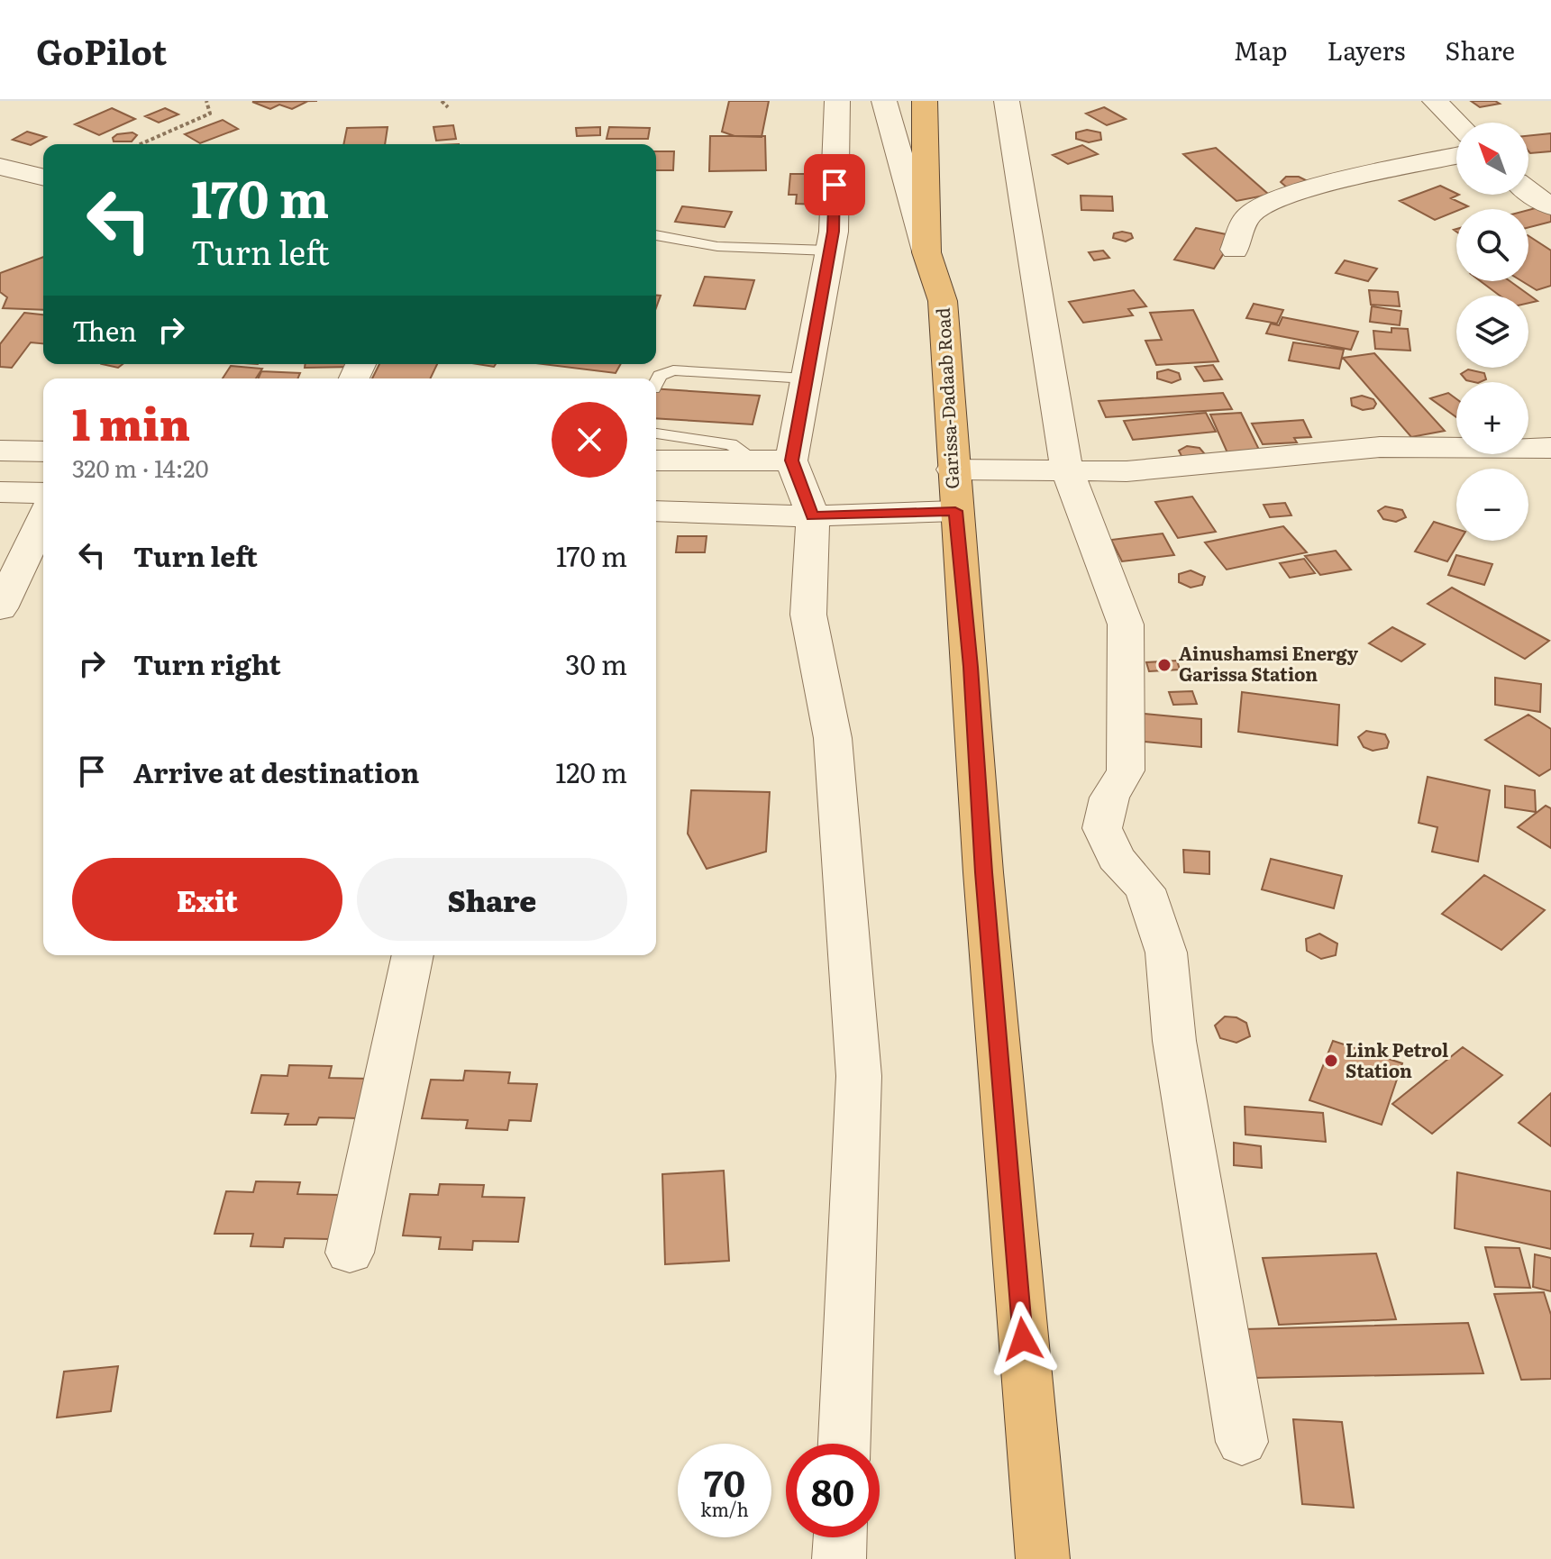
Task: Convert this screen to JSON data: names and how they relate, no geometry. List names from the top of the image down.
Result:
{
  "streets": {
    "highway": ["Garissa-Dadaab Road"]
  },
  "places": ["Ainushamsi Energy Garissa Station", "Link Petrol Station"],
  "north": "top left",
  "page": {
    "header": "GoPilot",
    "nav": ["Map", "Layers", "Share"],
    "map_buttons": ["+", "−"],
    "turn": ["170 m", "Turn left"],
    "then": "Then",
    "heading": ["1 min", "320 m · 14:20"],
    "list": [
      {
        "name": "Turn left",
        "value": "170 m"
      },
      {
        "name": "Turn right",
        "value": "30 m"
      },
      {
        "name": "Arrive at destination",
        "value": "120 m"
      }
    ],
    "buttons": ["Exit", "Share"],
    "speed": "70 km/h",
    "limit": "80"
  }
}
